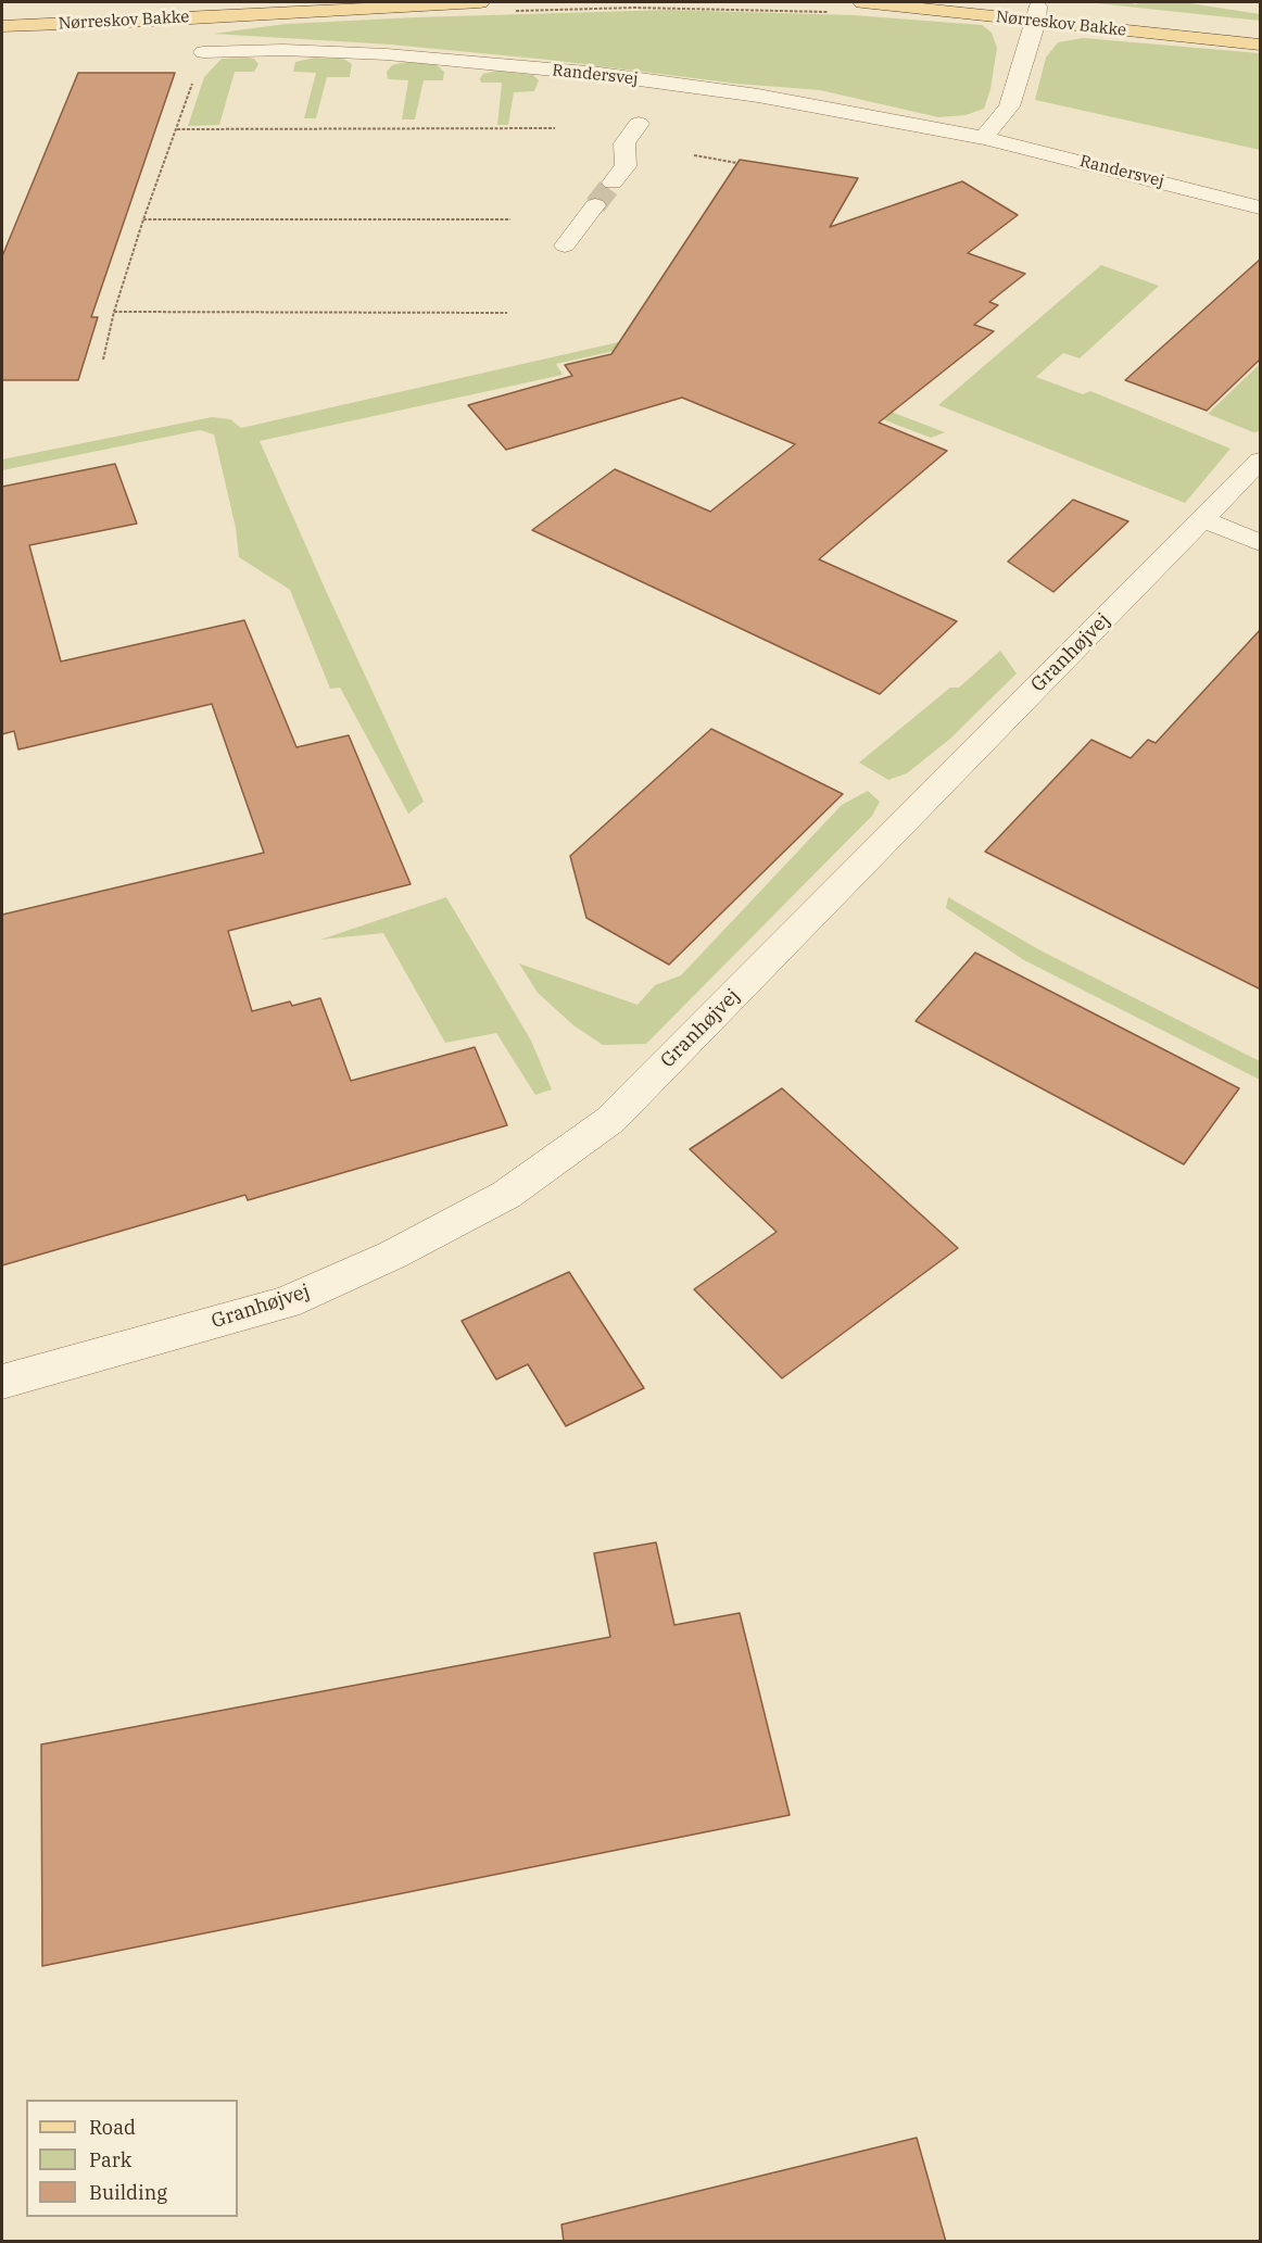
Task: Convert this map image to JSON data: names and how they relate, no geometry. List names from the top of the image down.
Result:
{
  "streets": {
    "main road": ["Nørreskov Bakke"],
    "street": ["Randersvej", "Granhøjvej"]
  },
  "legend": ["Road", "Park", "Building"]
}
